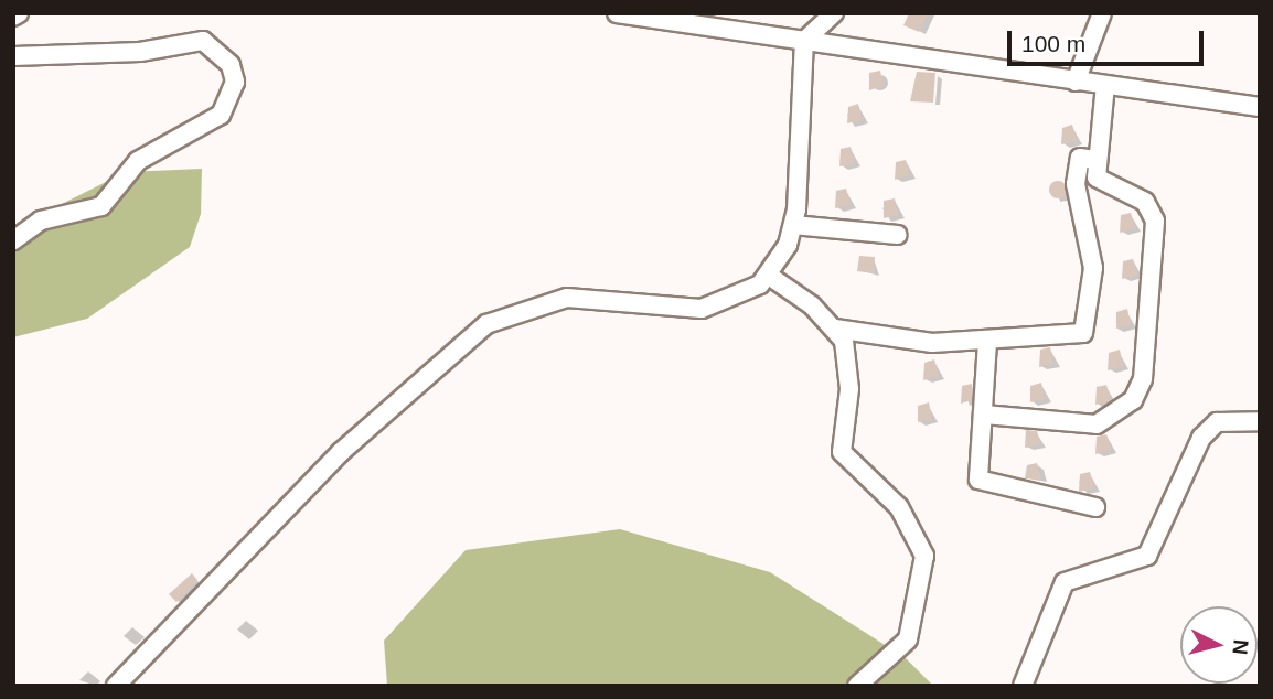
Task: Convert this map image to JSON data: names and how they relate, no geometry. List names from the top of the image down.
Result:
{
  "scale_bar": "100 m",
  "north": "right"
}
